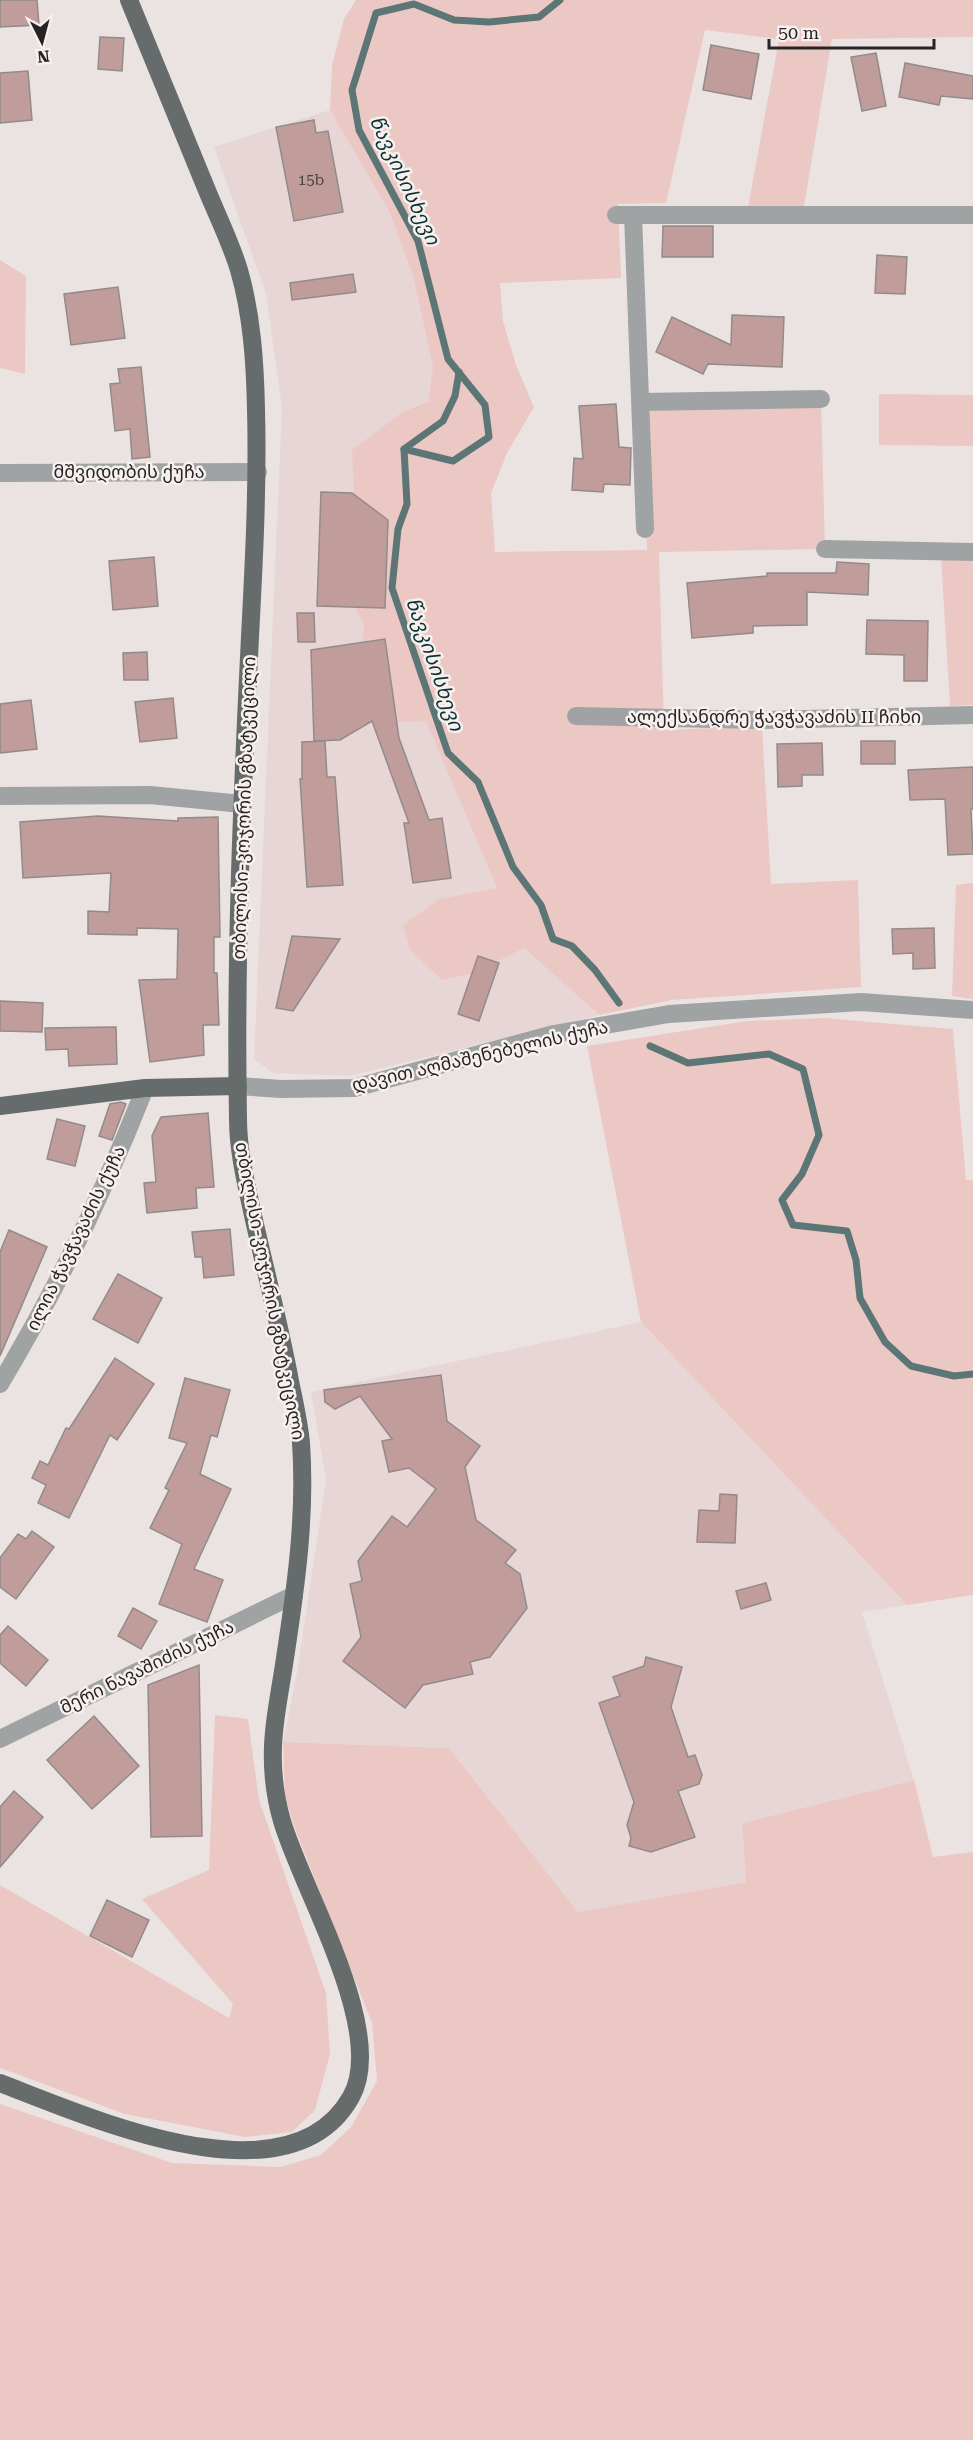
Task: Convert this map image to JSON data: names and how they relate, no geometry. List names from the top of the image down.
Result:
{
  "streets": {
    "main road": ["თბილისი-კოჯორის გზატკეცილი"],
    "street": [
      "მშვიდობის ქუჩა",
      "ალექსანდრე ჭავჭავაძის II ჩიხი",
      "დავით აღმაშენებელის ქუჩა",
      "ილია ჭავჭავაძის ქუჩა",
      "მერი ნავაშიძის ქუჩა"
    ]
  },
  "crossings": [
    ["მშვიდობის ქუჩა", "თბილისი-კოჯორის გზატკეცილი"],
    ["თბილისი-კოჯორის გზატკეცილი", "დავით აღმაშენებელის ქუჩა"],
    ["თბილისი-კოჯორის გზატკეცილი", "მერი ნავაშიძის ქუჩა"]
  ],
  "water": ["წავკისისხევი"],
  "house_numbers": ["15b"],
  "scale_bar": "50 m",
  "north": "bottom"
}
